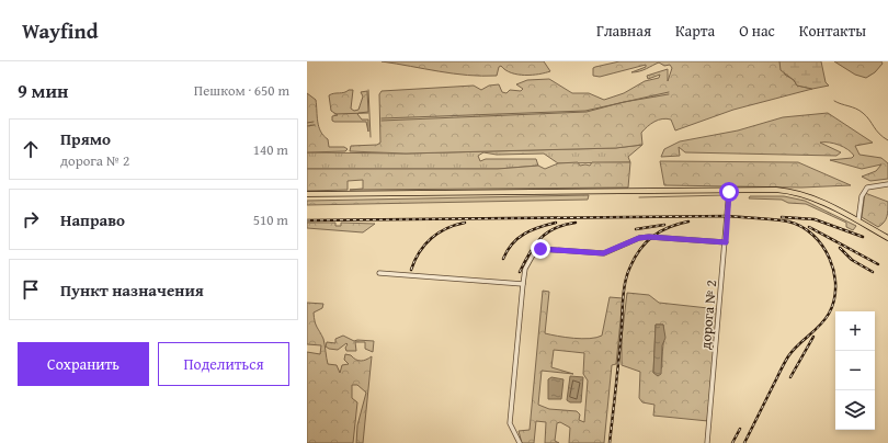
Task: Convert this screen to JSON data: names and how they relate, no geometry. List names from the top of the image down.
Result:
{
  "streets": {
    "street": ["дорога № 2"]
  },
  "page": {
    "header": "Wayfind",
    "nav": [
      "Главная",
      "Карта",
      "О нас",
      "Контакты"
    ],
    "heading": ["9 мин", "Пешком · 650 m"],
    "list": [
      ["Прямо", "дорога № 2", "140 m"],
      ["Направо", "510 m"],
      "Пункт назначения"
    ],
    "map_buttons": ["+", "−"],
    "buttons": ["Сохранить", "Поделиться"]
  }
}
